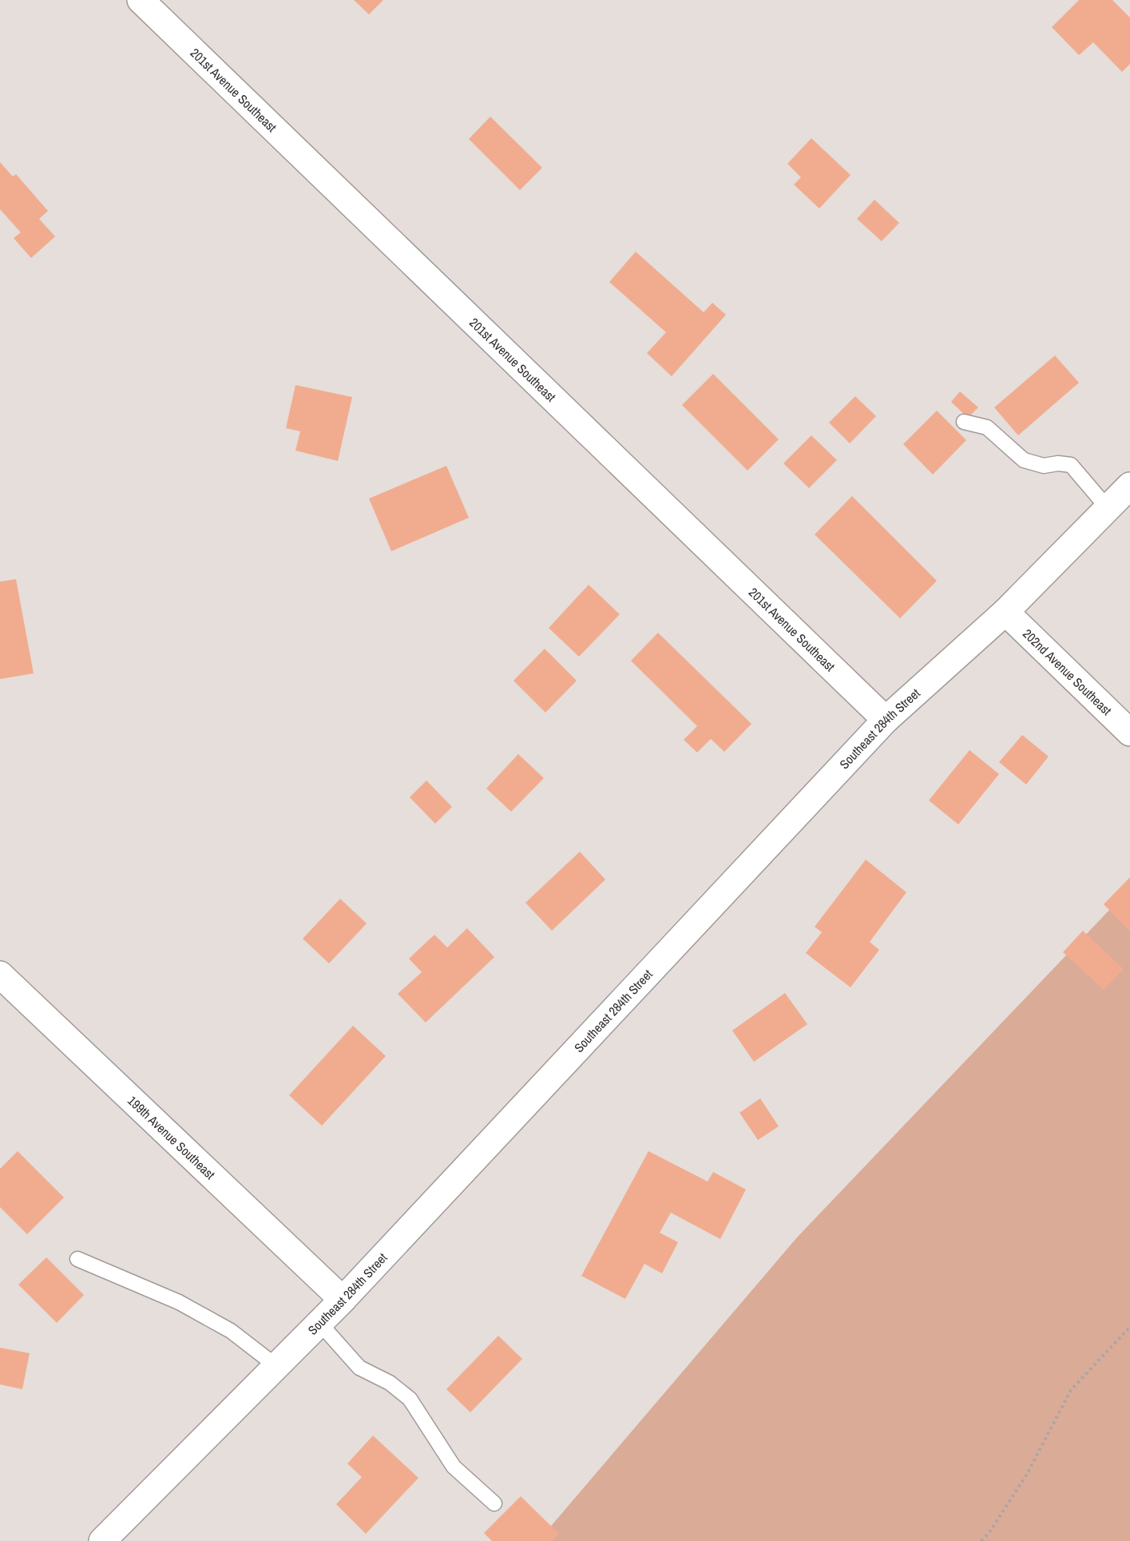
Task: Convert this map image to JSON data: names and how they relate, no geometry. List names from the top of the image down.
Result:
{
  "streets": {
    "street": [
      "201st Avenue Southeast",
      "202nd Avenue Southeast",
      "Southeast 284th Street",
      "199th Avenue Southeast"
    ]
  },
  "crossings": [
    ["201st Avenue Southeast", "Southeast 284th Street"],
    ["202nd Avenue Southeast", "Southeast 284th Street"],
    ["Southeast 284th Street", "199th Avenue Southeast"]
  ]
}
